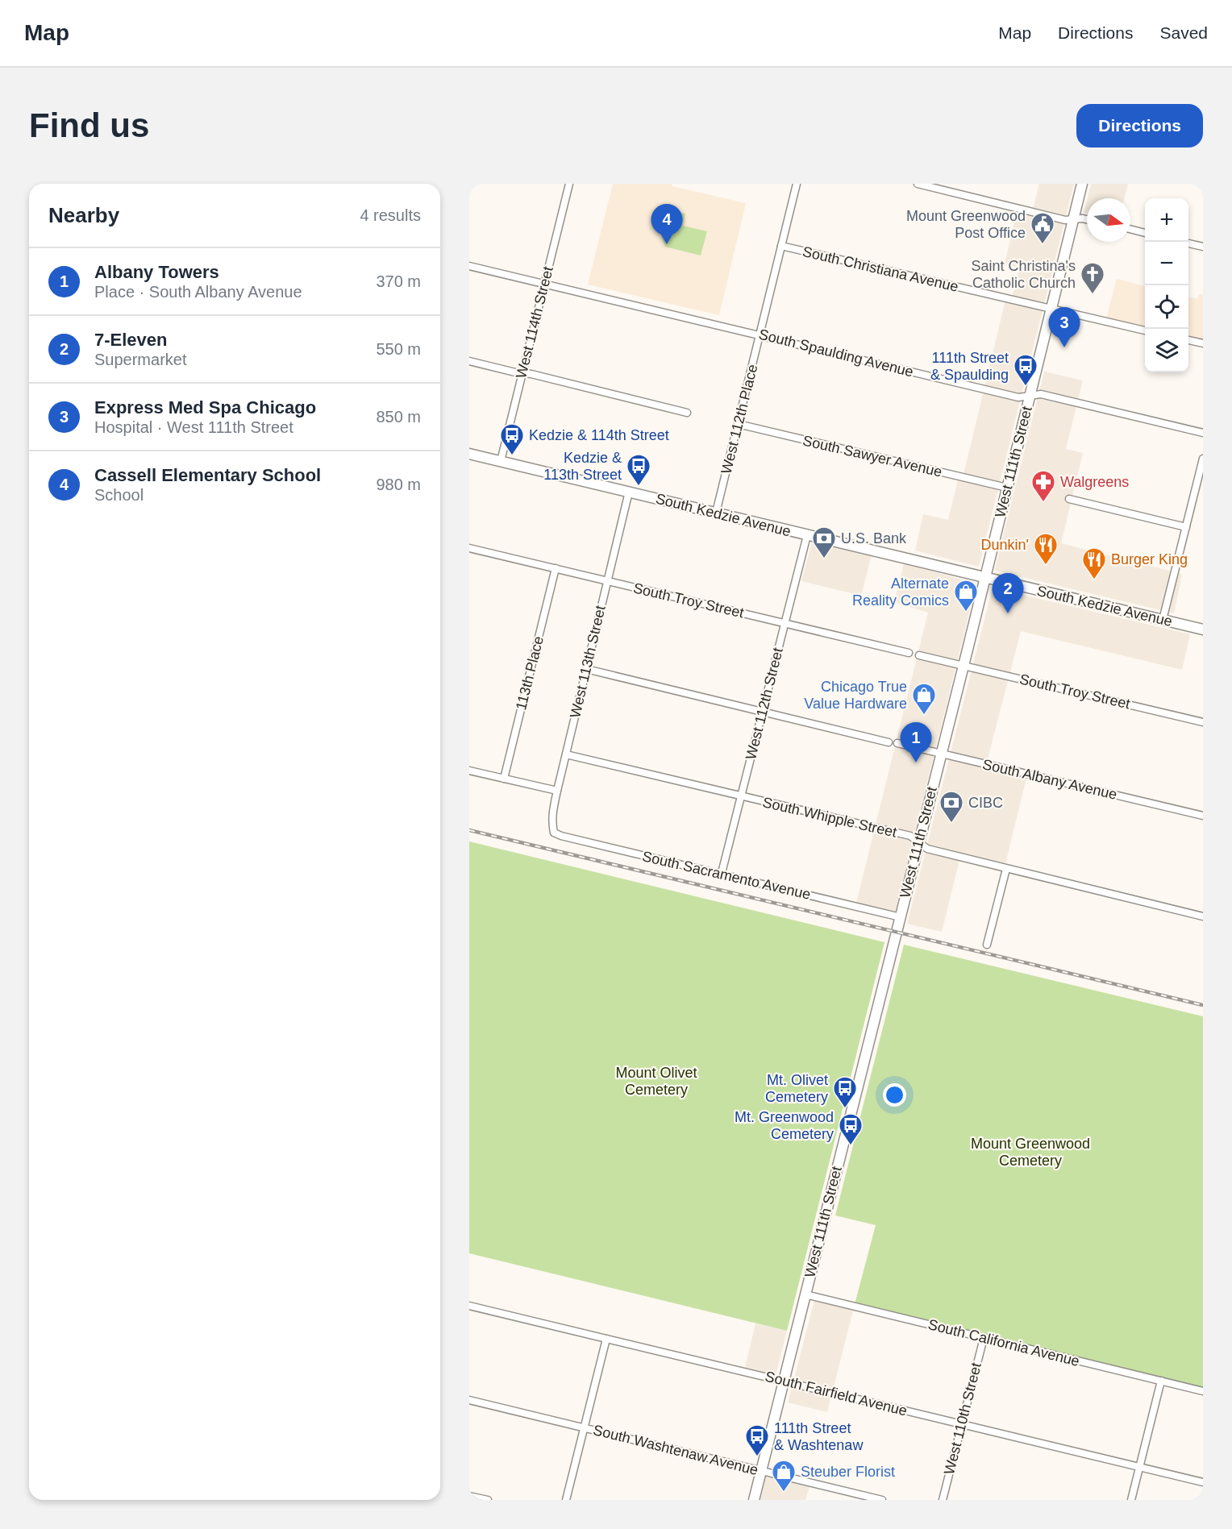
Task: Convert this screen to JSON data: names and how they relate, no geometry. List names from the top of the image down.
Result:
{
  "streets": {
    "main road": ["West 111th Street", "South Kedzie Avenue"],
    "street": [
      "South Christiana Avenue",
      "West 114th Street",
      "South Spaulding Avenue",
      "West 112th Place",
      "South Sawyer Avenue",
      "South Troy Street",
      "West 113th Street",
      "113th Place",
      "West 112th Street",
      "South Albany Avenue",
      "South Whipple Street",
      "South Sacramento Avenue",
      "South California Avenue",
      "South Fairfield Avenue",
      "West 110th Street",
      "South Washtenaw Avenue"
    ]
  },
  "crossings": [
    ["South Christiana Avenue", "West 112th Place"],
    ["South Christiana Avenue", "West 111th Street"],
    ["West 114th Street", "South Spaulding Avenue"],
    ["West 114th Street", "South Kedzie Avenue"],
    ["South Spaulding Avenue", "West 112th Place"],
    ["South Spaulding Avenue", "West 111th Street"],
    ["West 112th Place", "South Sawyer Avenue"],
    ["West 112th Place", "South Kedzie Avenue"],
    ["South Sawyer Avenue", "West 111th Street"],
    ["West 111th Street", "South Kedzie Avenue"],
    ["West 111th Street", "South Troy Street"],
    ["West 111th Street", "South Albany Avenue"],
    ["West 111th Street", "South Whipple Street"],
    ["West 111th Street", "South Sacramento Avenue"],
    ["West 111th Street", "South California Avenue"],
    ["West 111th Street", "South Fairfield Avenue"],
    ["West 111th Street", "South Washtenaw Avenue"],
    ["South Kedzie Avenue", "West 113th Street"],
    ["South Kedzie Avenue", "West 112th Street"],
    ["South Troy Street", "West 113th Street"],
    ["South Troy Street", "113th Place"],
    ["South Troy Street", "West 112th Street"],
    ["West 113th Street", "South Whipple Street"],
    ["West 113th Street", "South Sacramento Avenue"],
    ["West 112th Street", "South Whipple Street"],
    ["West 112th Street", "South Sacramento Avenue"],
    ["South California Avenue", "West 110th Street"],
    ["South Fairfield Avenue", "West 110th Street"]
  ],
  "parks": ["Mount Olivet Cemetery", "Mount Greenwood Cemetery"],
  "places": {
    "public building": ["Mount Greenwood Post Office"],
    "church": ["Saint Christina's Catholic Church"],
    "bus stop": [
      "111th Street & Spaulding",
      "Kedzie & 114th Street",
      "Kedzie & 113th Street",
      "Mt. Olivet Cemetery",
      "Mt. Greenwood Cemetery",
      "111th Street & Washtenaw"
    ],
    "pharmacy": ["Walgreens"],
    "bank": ["U.S. Bank", "CIBC"],
    "restaurant": ["Dunkin'", "Burger King"],
    "shop": ["Alternate Reality Comics", "Chicago True Value Hardware", "Steuber Florist"]
  },
  "north": "right",
  "page": {
    "header": "Map",
    "nav": ["Map", "Directions", "Saved"],
    "buttons": "Directions",
    "title": "Find us",
    "heading": ["Nearby", "4 results"],
    "map_buttons": ["+", "−"],
    "pins": [
      "4",
      "3",
      "2",
      "1"
    ],
    "list": [
      {
        "mark": "1",
        "name": "Albany Towers",
        "note": "Place · South Albany Avenue",
        "value": "370 m"
      },
      {
        "mark": "2",
        "name": "7-Eleven",
        "note": "Supermarket",
        "value": "550 m"
      },
      {
        "mark": "3",
        "name": "Express Med Spa Chicago",
        "note": "Hospital · West 111th Street",
        "value": "850 m"
      },
      {
        "mark": "4",
        "name": "Cassell Elementary School",
        "note": "School",
        "value": "980 m"
      }
    ]
  }
}
